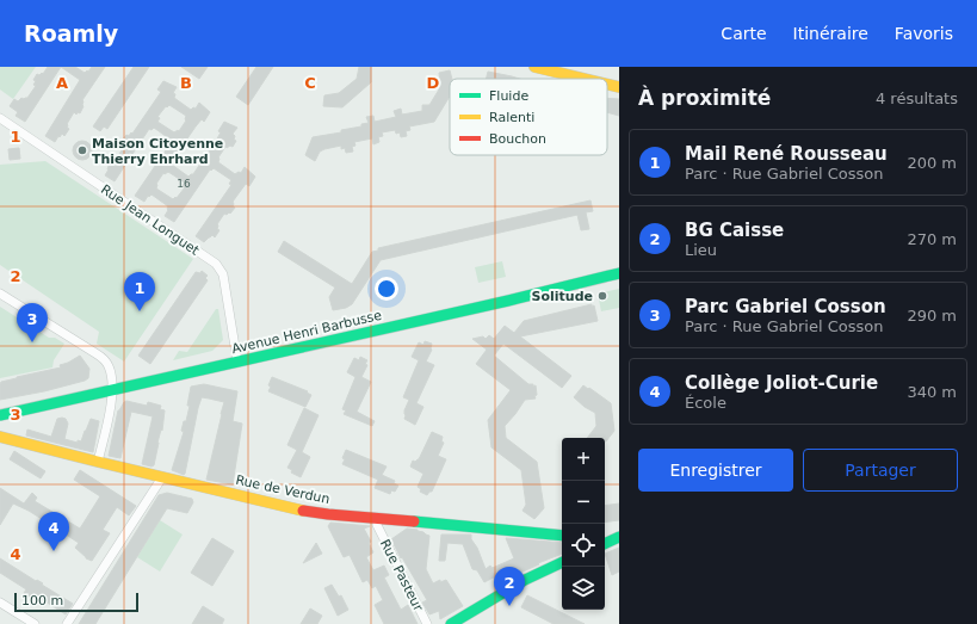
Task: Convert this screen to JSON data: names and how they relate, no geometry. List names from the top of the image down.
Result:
{
  "streets": {
    "street": [
      "Rue Jean Longuet",
      "Avenue Henri Barbusse",
      "Rue de Verdun",
      "Rue Pasteur"
    ]
  },
  "crossings": [
    ["Rue Jean Longuet", "Avenue Henri Barbusse"]
  ],
  "places": ["Maison Citoyenne Thierry Ehrhard", "Solitude"],
  "house_numbers": ["16"],
  "legend": ["Fluide", "Ralenti", "Bouchon"],
  "scale_bar": "100 m",
  "page": {
    "header": "Roamly",
    "nav": ["Carte", "Itinéraire", "Favoris"],
    "heading": ["À proximité", "4 résultats"],
    "list": [
      {
        "mark": "1",
        "name": "Mail René Rousseau",
        "note": "Parc · Rue Gabriel Cosson",
        "value": "200 m"
      },
      {
        "mark": "2",
        "name": "BG Caisse",
        "note": "Lieu",
        "value": "270 m"
      },
      {
        "mark": "3",
        "name": "Parc Gabriel Cosson",
        "note": "Parc · Rue Gabriel Cosson",
        "value": "290 m"
      },
      {
        "mark": "4",
        "name": "Collège Joliot-Curie",
        "note": "École",
        "value": "340 m"
      }
    ],
    "pins": [
      "1",
      "3",
      "4",
      "2"
    ],
    "buttons": ["Enregistrer", "Partager"],
    "map_buttons": ["+", "−"],
    "scale": "100 m"
  },
  "grid": {
    "columns": [
      "A",
      "B",
      "C",
      "D"
    ],
    "rows": [
      "1",
      "2",
      "3",
      "4"
    ]
  }
}
